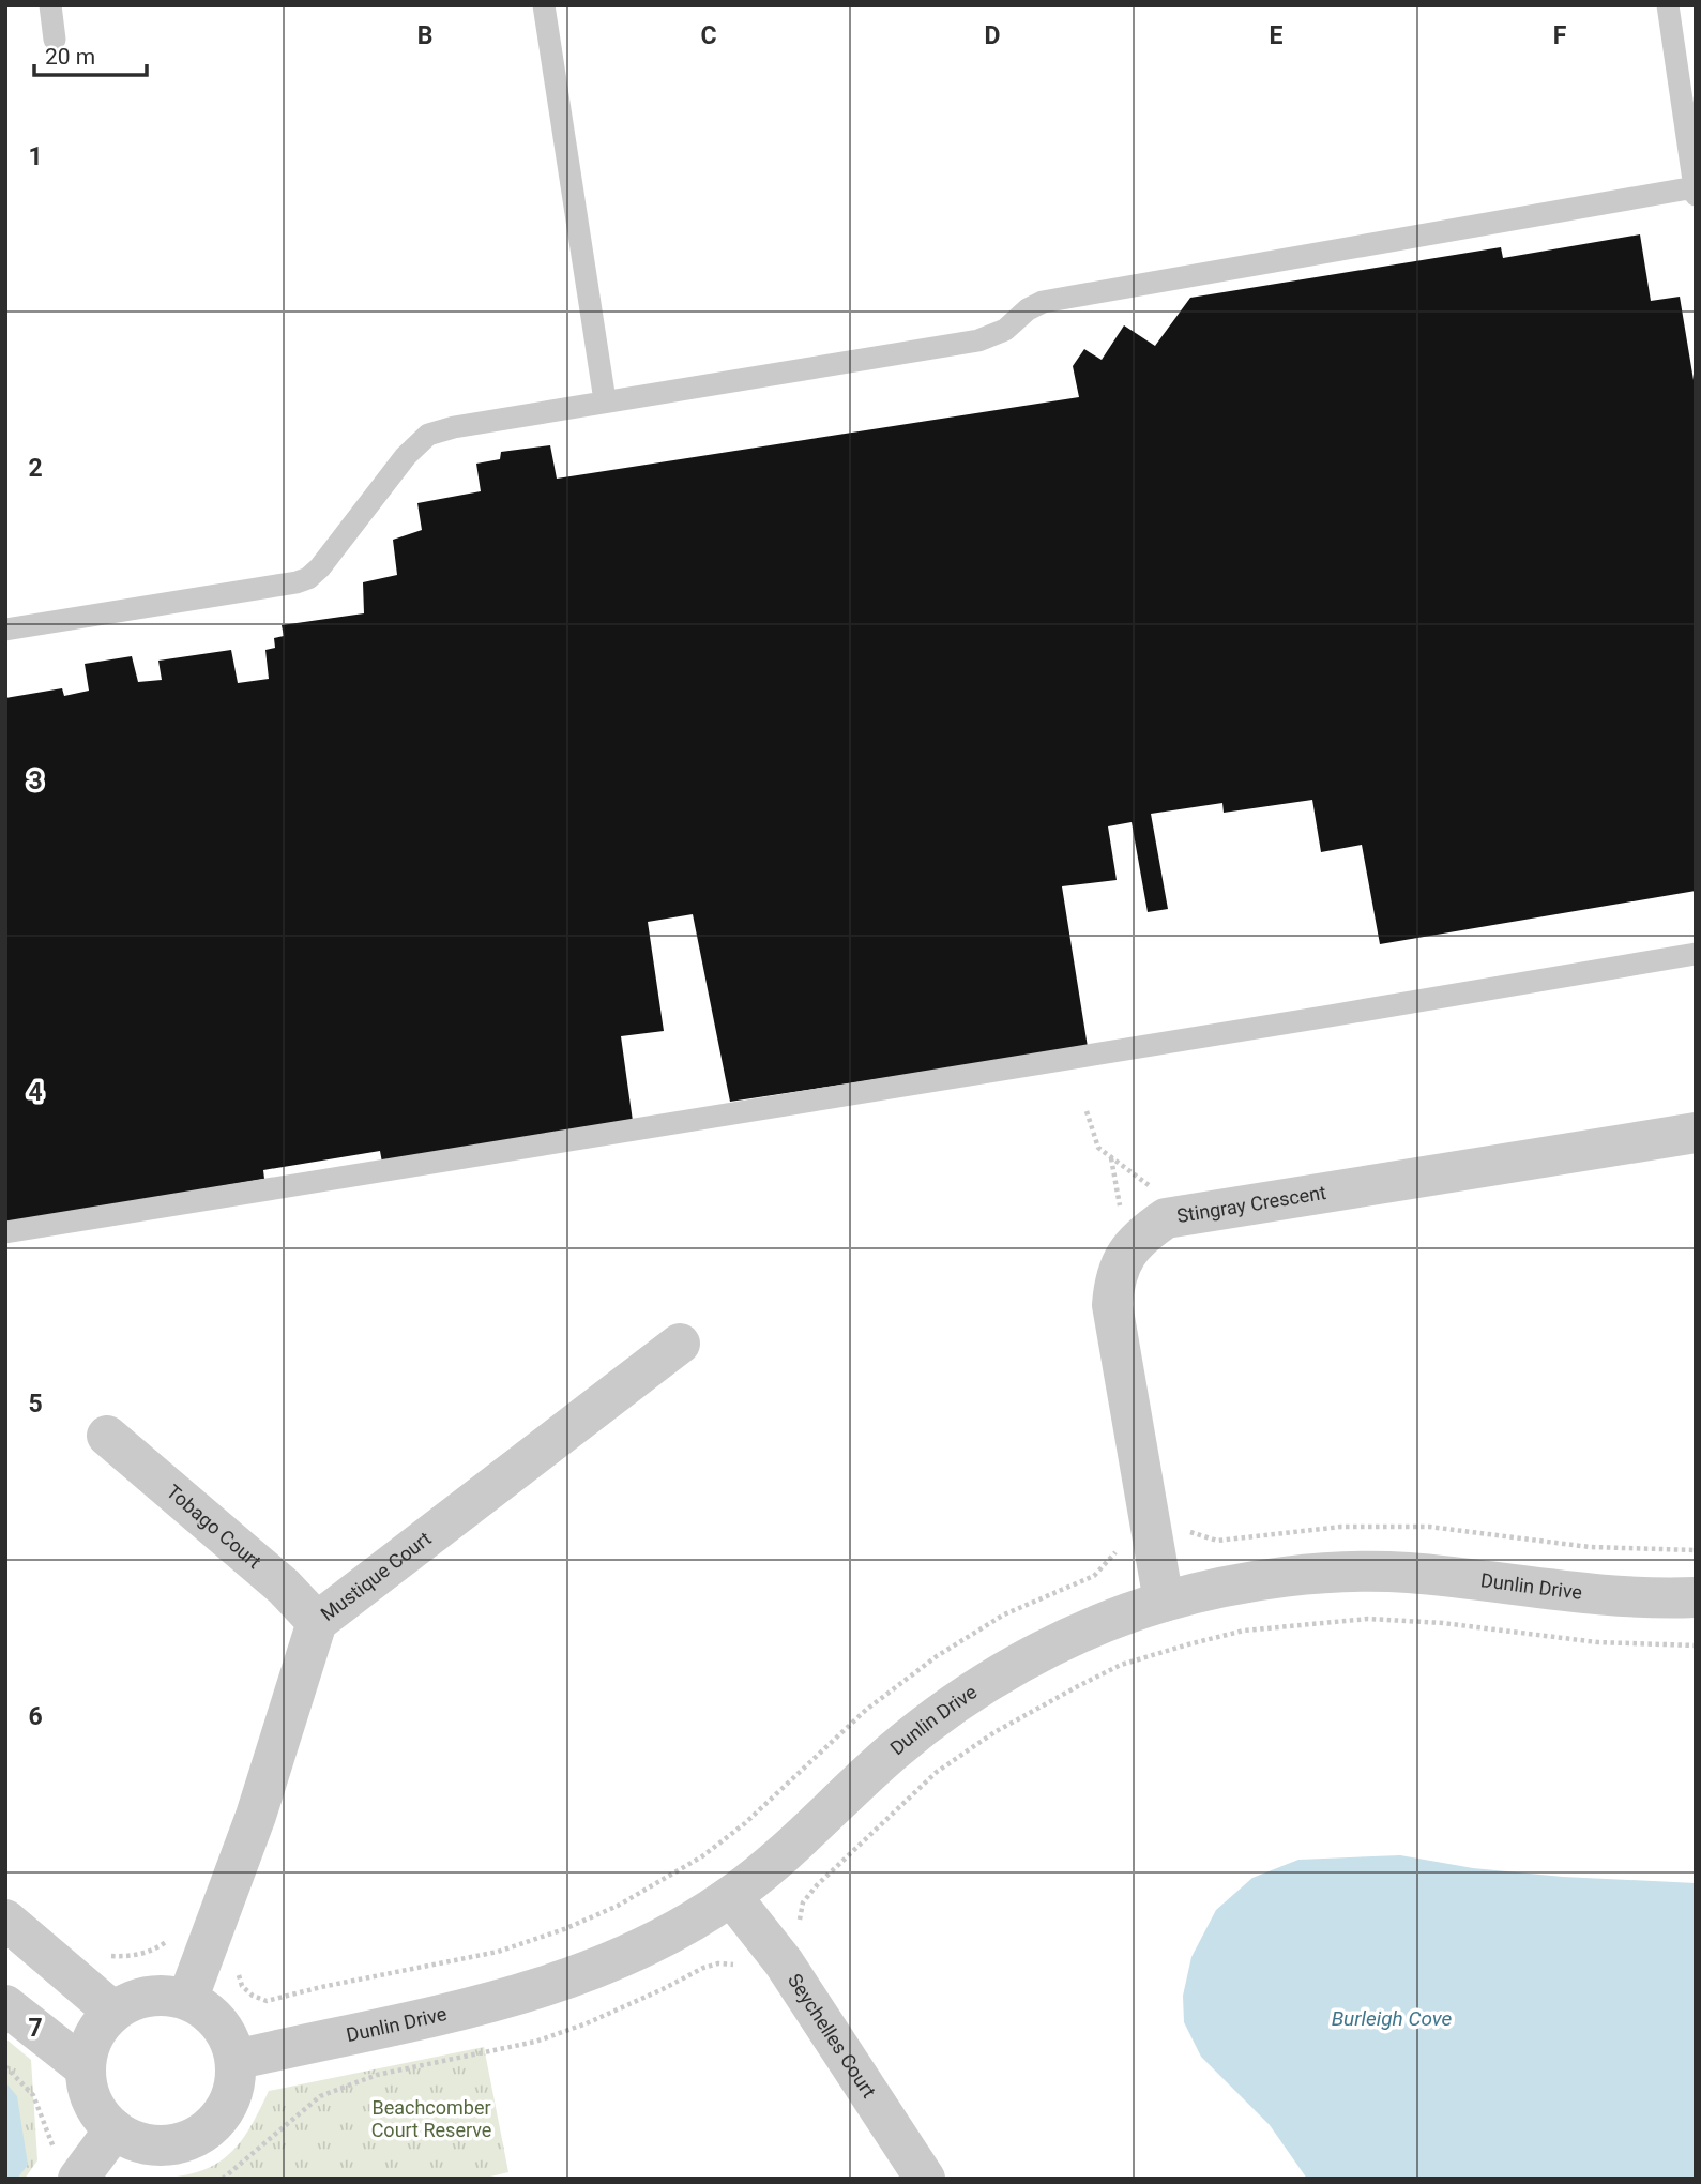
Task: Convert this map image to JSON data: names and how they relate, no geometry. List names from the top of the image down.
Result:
{
  "streets": {
    "street": [
      "Stingray Crescent",
      "Tobago Court",
      "Mustique Court",
      "Dunlin Drive",
      "Seychelles Court"
    ]
  },
  "crossings": [
    ["Stingray Crescent", "Dunlin Drive"],
    ["Tobago Court", "Mustique Court"],
    ["Mustique Court", "Dunlin Drive"],
    ["Dunlin Drive", "Seychelles Court"]
  ],
  "water": ["Burleigh Cove"],
  "parks": ["Beachcomber Court Reserve"],
  "scale_bar": "20 m",
  "grid": {
    "columns": [
      "B",
      "C",
      "D",
      "E",
      "F"
    ],
    "rows": [
      "1",
      "2",
      "3",
      "4",
      "5",
      "6",
      "7"
    ]
  }
}
